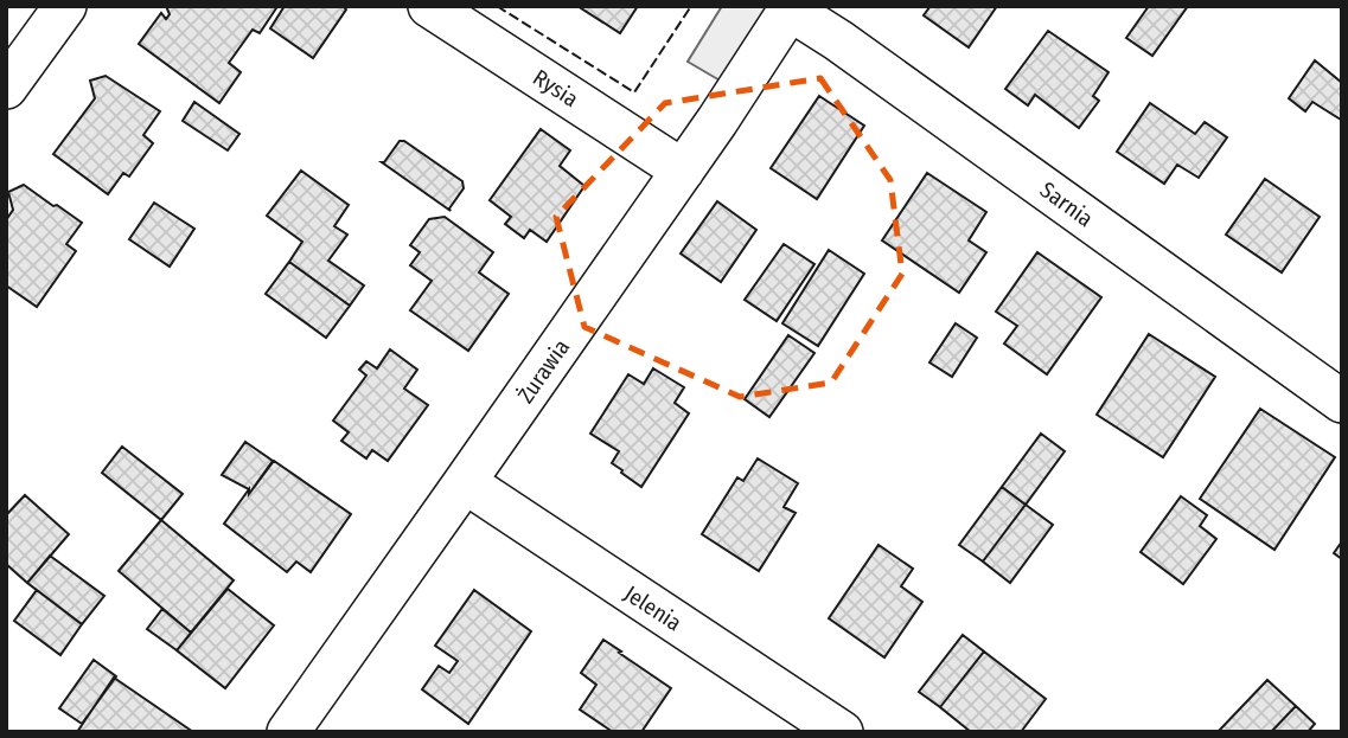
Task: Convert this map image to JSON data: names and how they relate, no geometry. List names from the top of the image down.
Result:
{
  "streets": {
    "street": [
      "Rysia",
      "Sarnia",
      "Żurawia",
      "Jelenia"
    ]
  },
  "crossings": [
    ["Rysia", "Żurawia"],
    ["Sarnia", "Żurawia"],
    ["Żurawia", "Jelenia"]
  ]
}
